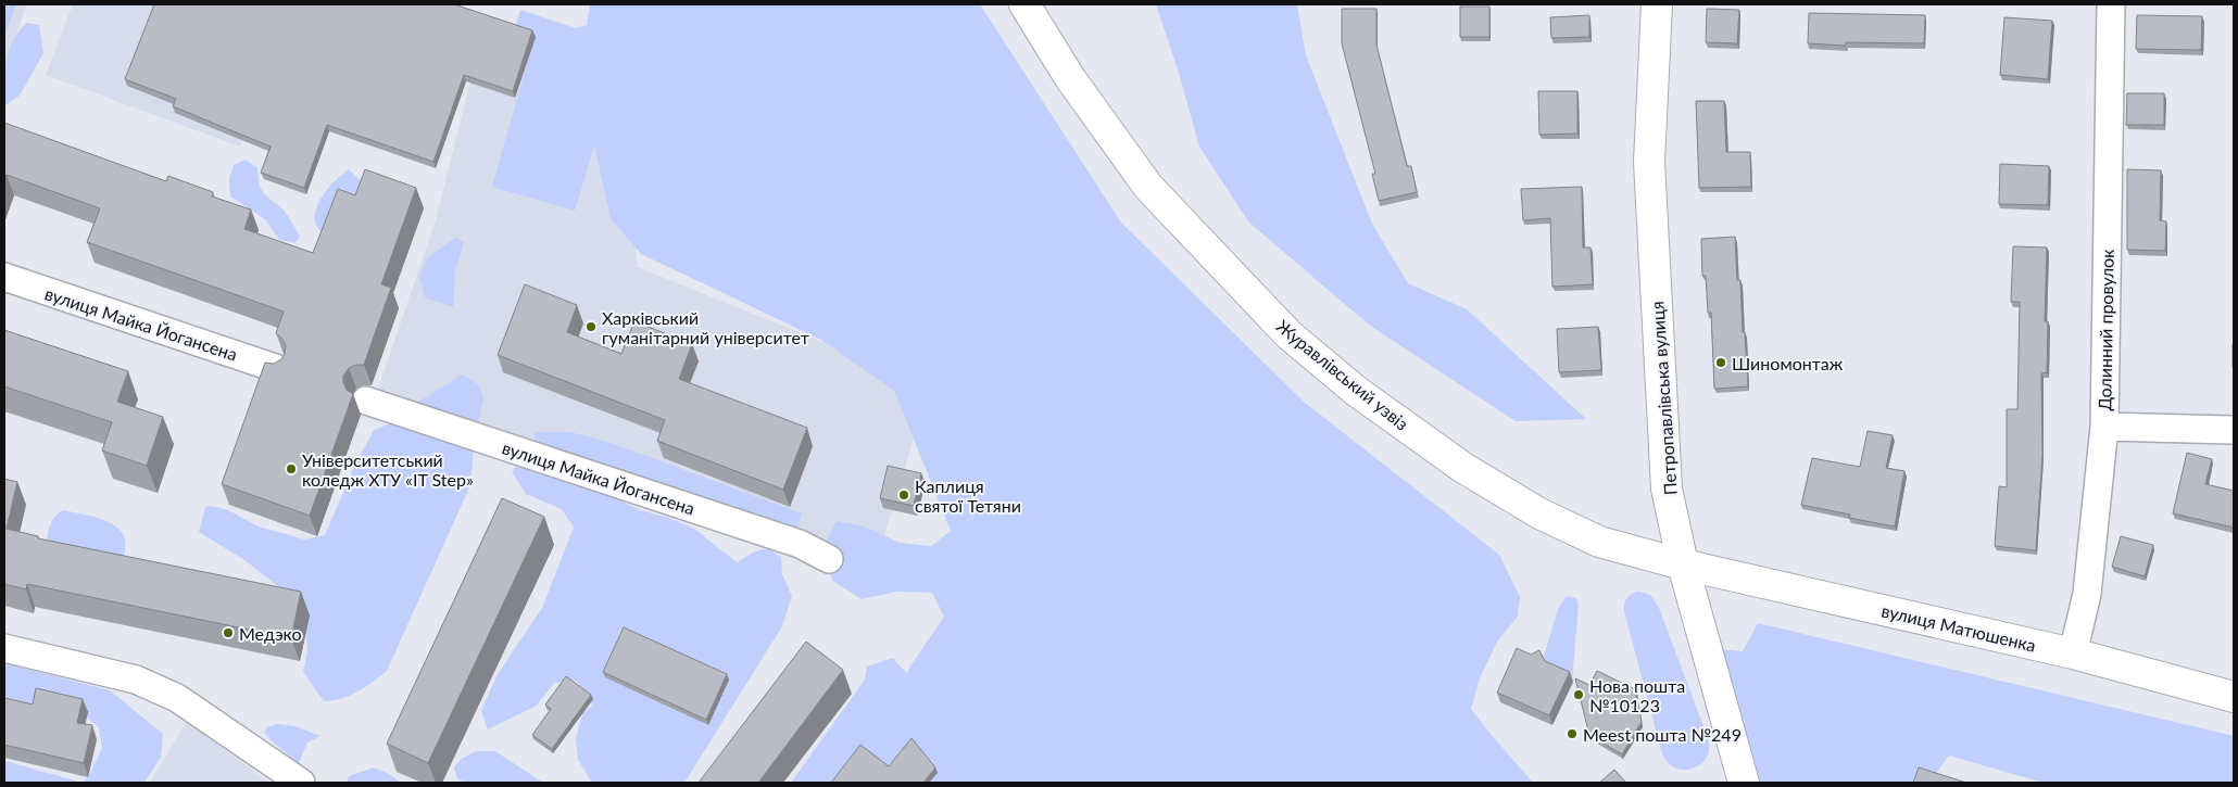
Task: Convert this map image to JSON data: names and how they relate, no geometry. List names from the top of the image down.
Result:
{
  "streets": {
    "main road": ["Журавлівський узвіз", "Петропавлівська вулиця", "вулиця Матюшенка"],
    "street": ["вулиця Майка Йогансена", "Долинний провулок"]
  },
  "crossings": [
    ["Долинний провулок", "вулиця Матюшенка"],
    ["Журавлівський узвіз", "Петропавлівська вулиця"],
    ["Журавлівський узвіз", "вулиця Матюшенка"],
    ["Петропавлівська вулиця", "вулиця Матюшенка"]
  ],
  "places": [
    "Харківський гуманітарний університет",
    "Шиномонтаж",
    "Університетський коледж ХТУ «IT Step»",
    "Каплиця святої Тетяни",
    "Медэко",
    "Нова пошта №10123",
    "Meest пошта №249"
  ]
}
